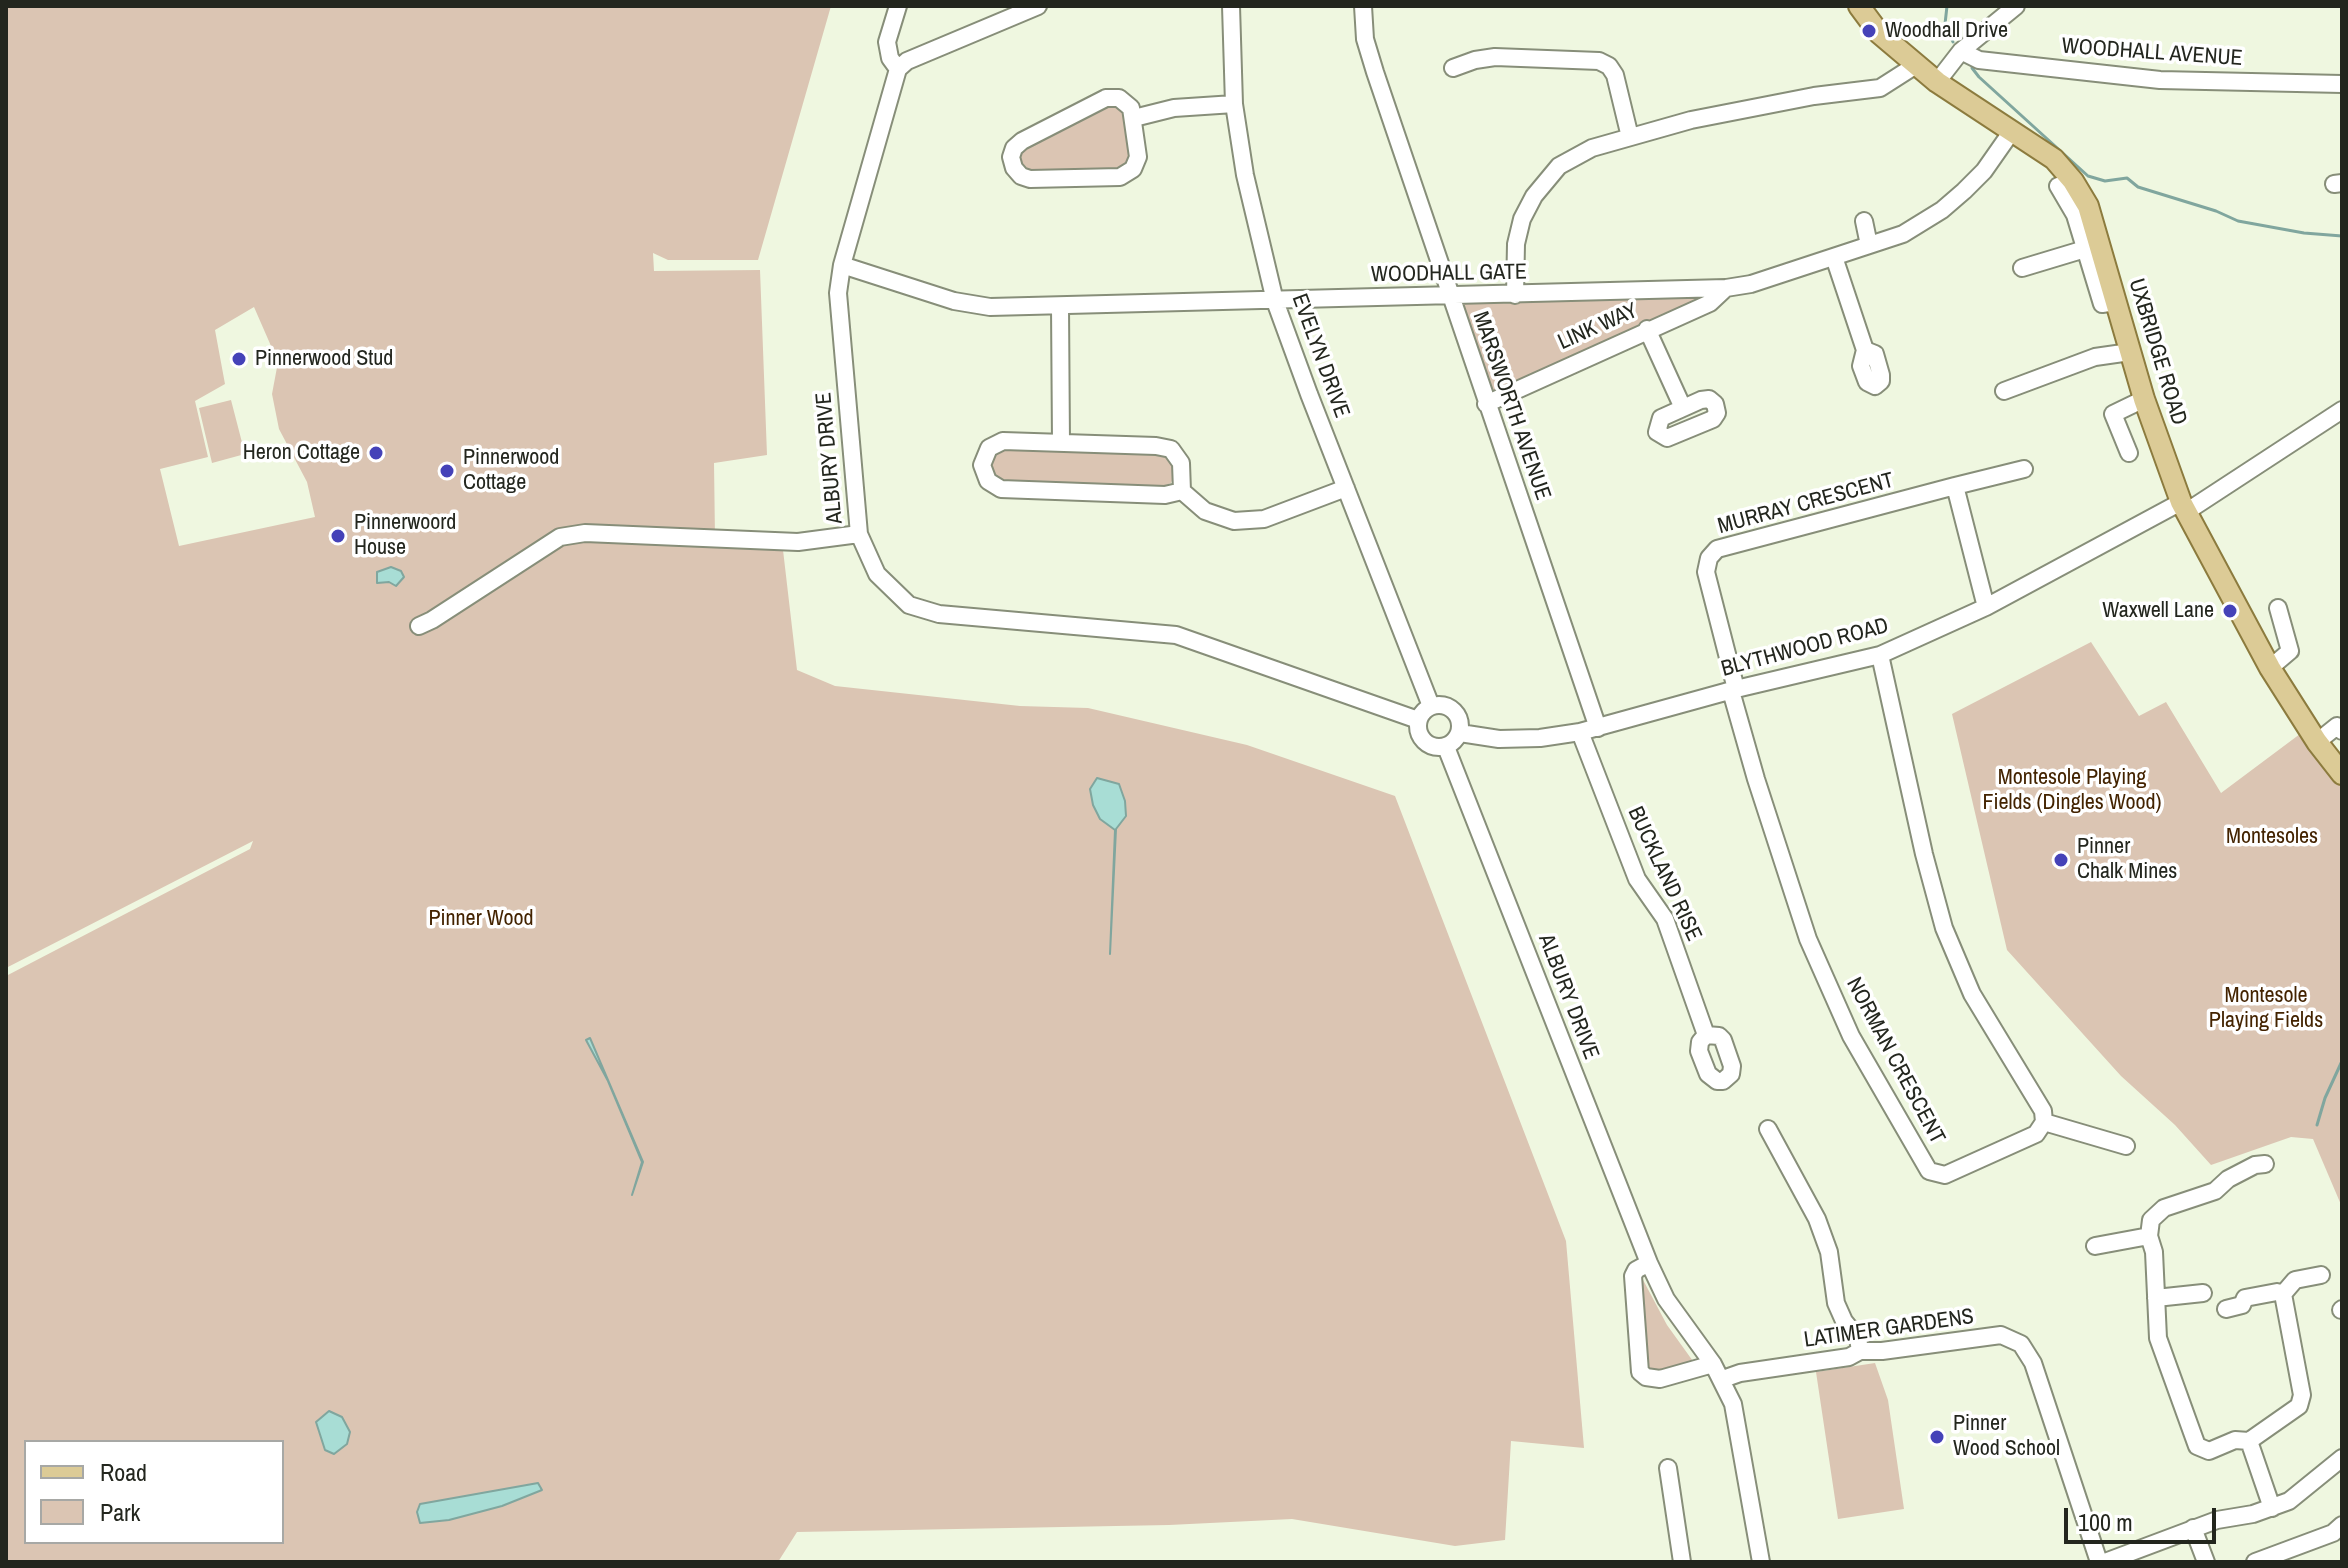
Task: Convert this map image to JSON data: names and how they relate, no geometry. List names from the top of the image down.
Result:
{
  "streets": {
    "main road": ["UXBRIDGE ROAD"],
    "street": [
      "WOODHALL AVENUE",
      "WOODHALL GATE",
      "LINK WAY",
      "EVELYN DRIVE",
      "MARSWORTH AVENUE",
      "ALBURY DRIVE",
      "MURRAY CRESCENT",
      "BLYTHWOOD ROAD",
      "BUCKLAND RISE",
      "NORMAN CRESCENT",
      "LATIMER GARDENS"
    ]
  },
  "crossings": [
    ["WOODHALL GATE", "LINK WAY"],
    ["WOODHALL GATE", "UXBRIDGE ROAD"],
    ["WOODHALL GATE", "EVELYN DRIVE"],
    ["WOODHALL GATE", "MARSWORTH AVENUE"],
    ["WOODHALL GATE", "ALBURY DRIVE"],
    ["LINK WAY", "MARSWORTH AVENUE"],
    ["UXBRIDGE ROAD", "BLYTHWOOD ROAD"],
    ["EVELYN DRIVE", "ALBURY DRIVE"],
    ["EVELYN DRIVE", "BLYTHWOOD ROAD"],
    ["MARSWORTH AVENUE", "BLYTHWOOD ROAD"],
    ["ALBURY DRIVE", "BLYTHWOOD ROAD"],
    ["ALBURY DRIVE", "LATIMER GARDENS"],
    ["MURRAY CRESCENT", "BLYTHWOOD ROAD"],
    ["MURRAY CRESCENT", "NORMAN CRESCENT"],
    ["BLYTHWOOD ROAD", "BUCKLAND RISE"],
    ["BLYTHWOOD ROAD", "NORMAN CRESCENT"]
  ],
  "parks": [
    "Montesole Playing Fields (Dingles Wood)",
    "Montesoles",
    "Pinner Wood",
    "Montesole Playing Fields"
  ],
  "places": [
    "Woodhall Drive",
    "Pinnerwood Stud",
    "Heron Cottage",
    "Pinnerwood Cottage",
    "Pinnerwoord House",
    "Waxwell Lane",
    "Pinner Chalk Mines",
    "Pinner Wood School"
  ],
  "legend": ["Road", "Park"],
  "scale_bar": "100 m"
}
